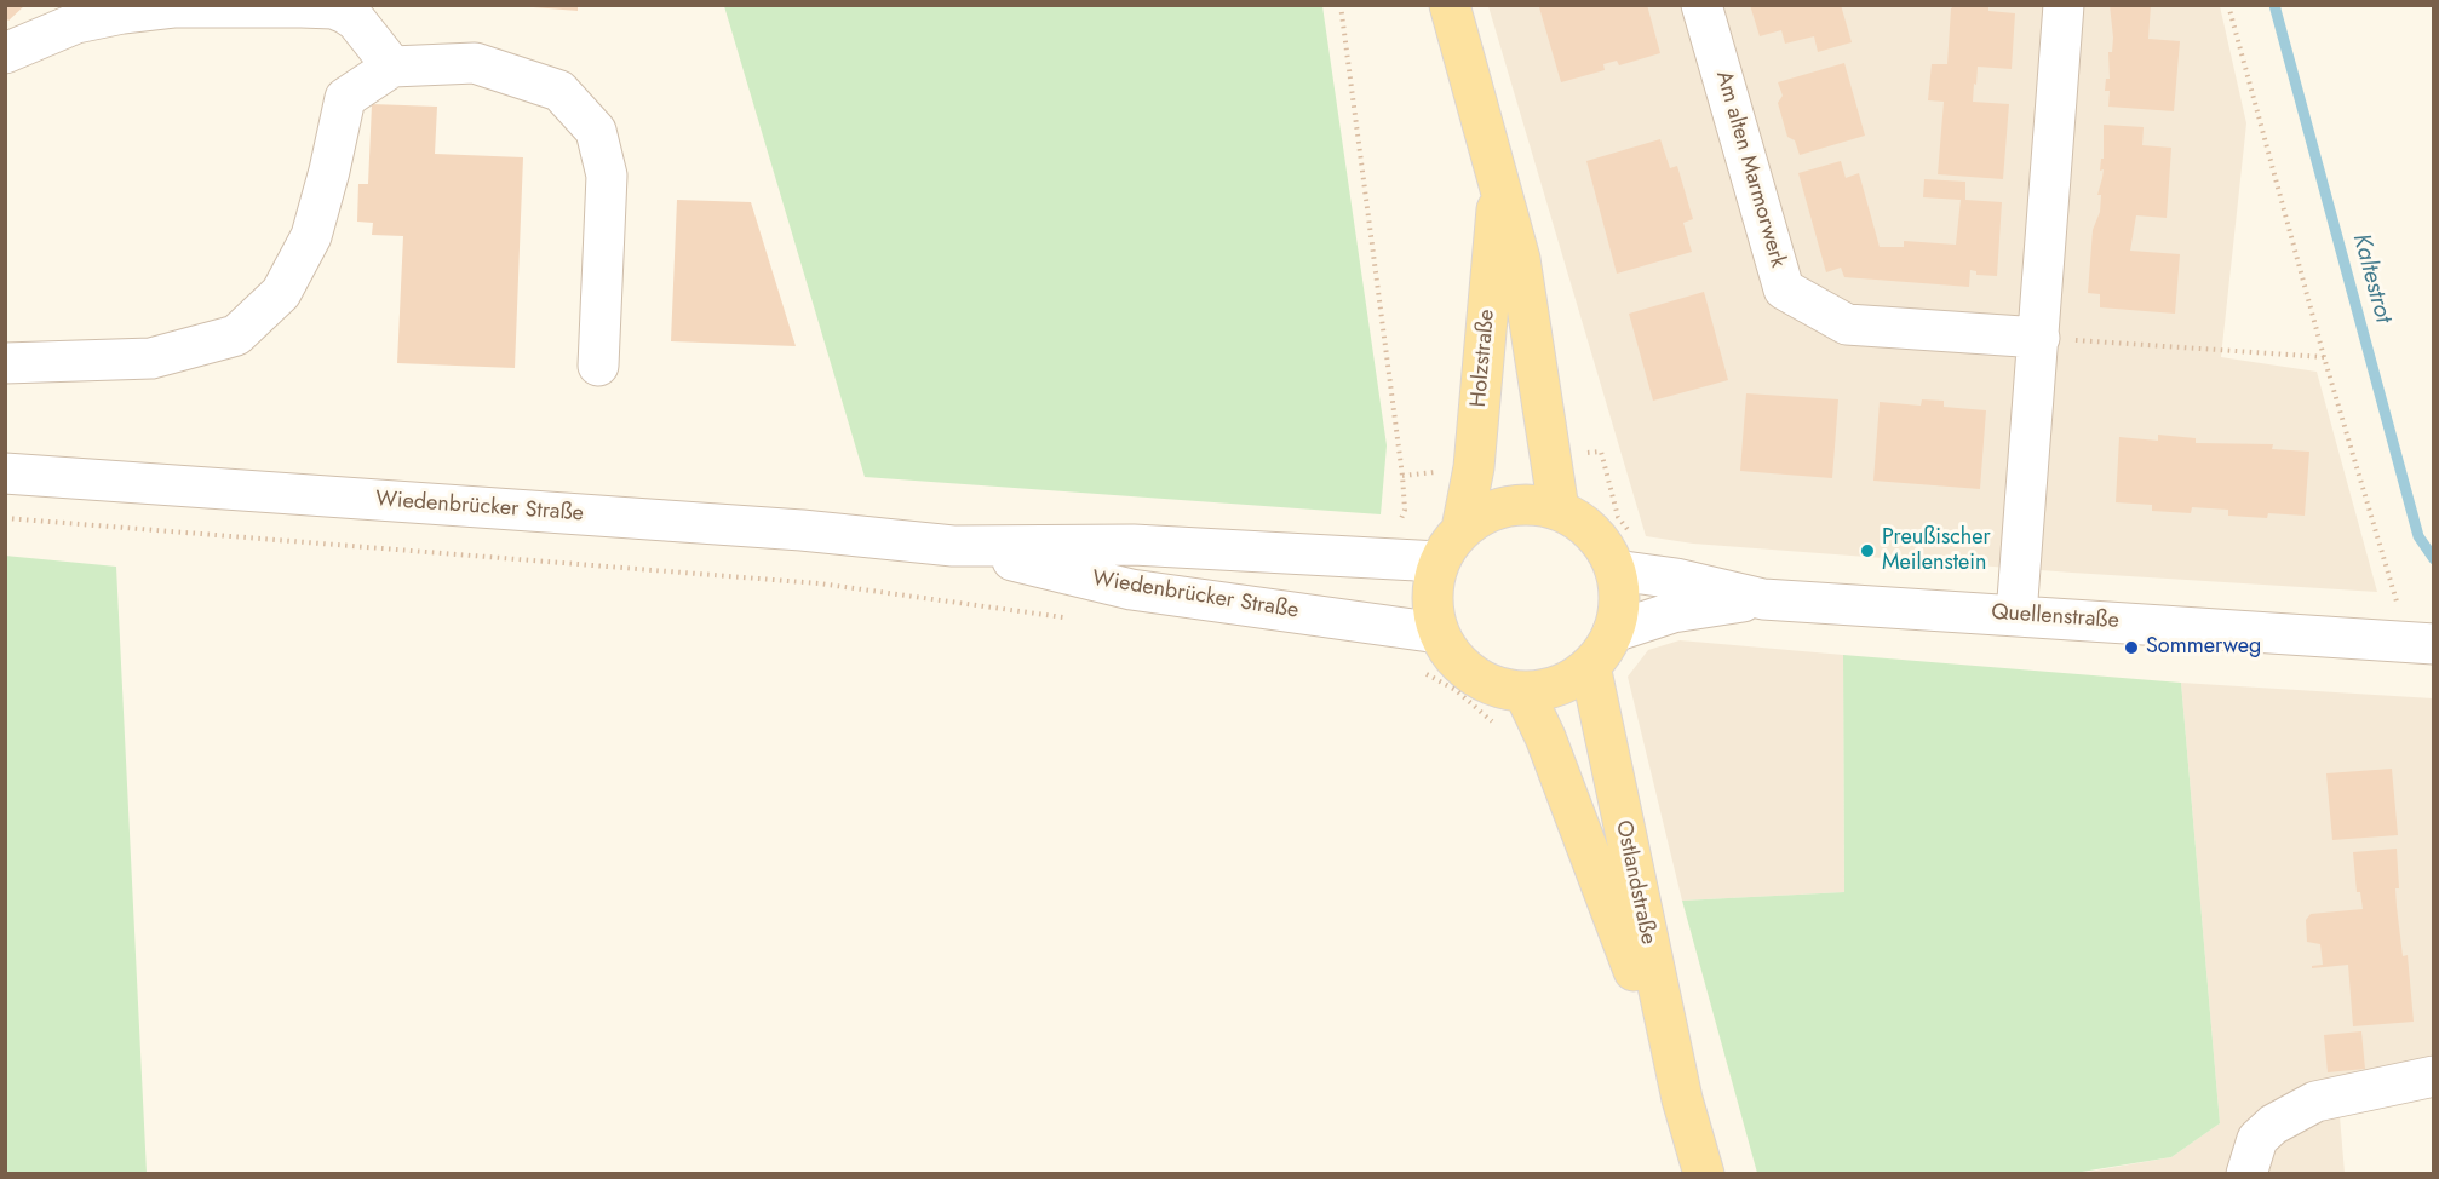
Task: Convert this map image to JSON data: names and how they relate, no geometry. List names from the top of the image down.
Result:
{
  "streets": {
    "main road": ["Holzstraße", "Ostlandstraße"],
    "street": ["Am alten Marmorwerk", "Wiedenbrücker Straße", "Quellenstraße"]
  },
  "crossings": [
    ["Holzstraße", "Wiedenbrücker Straße"],
    ["Holzstraße", "Quellenstraße"],
    ["Holzstraße", "Ostlandstraße"],
    ["Wiedenbrücker Straße", "Quellenstraße"],
    ["Wiedenbrücker Straße", "Ostlandstraße"],
    ["Quellenstraße", "Ostlandstraße"]
  ],
  "water": ["Kaltestrot"],
  "places": ["Preußischer Meilenstein", "Sommerweg"]
}
